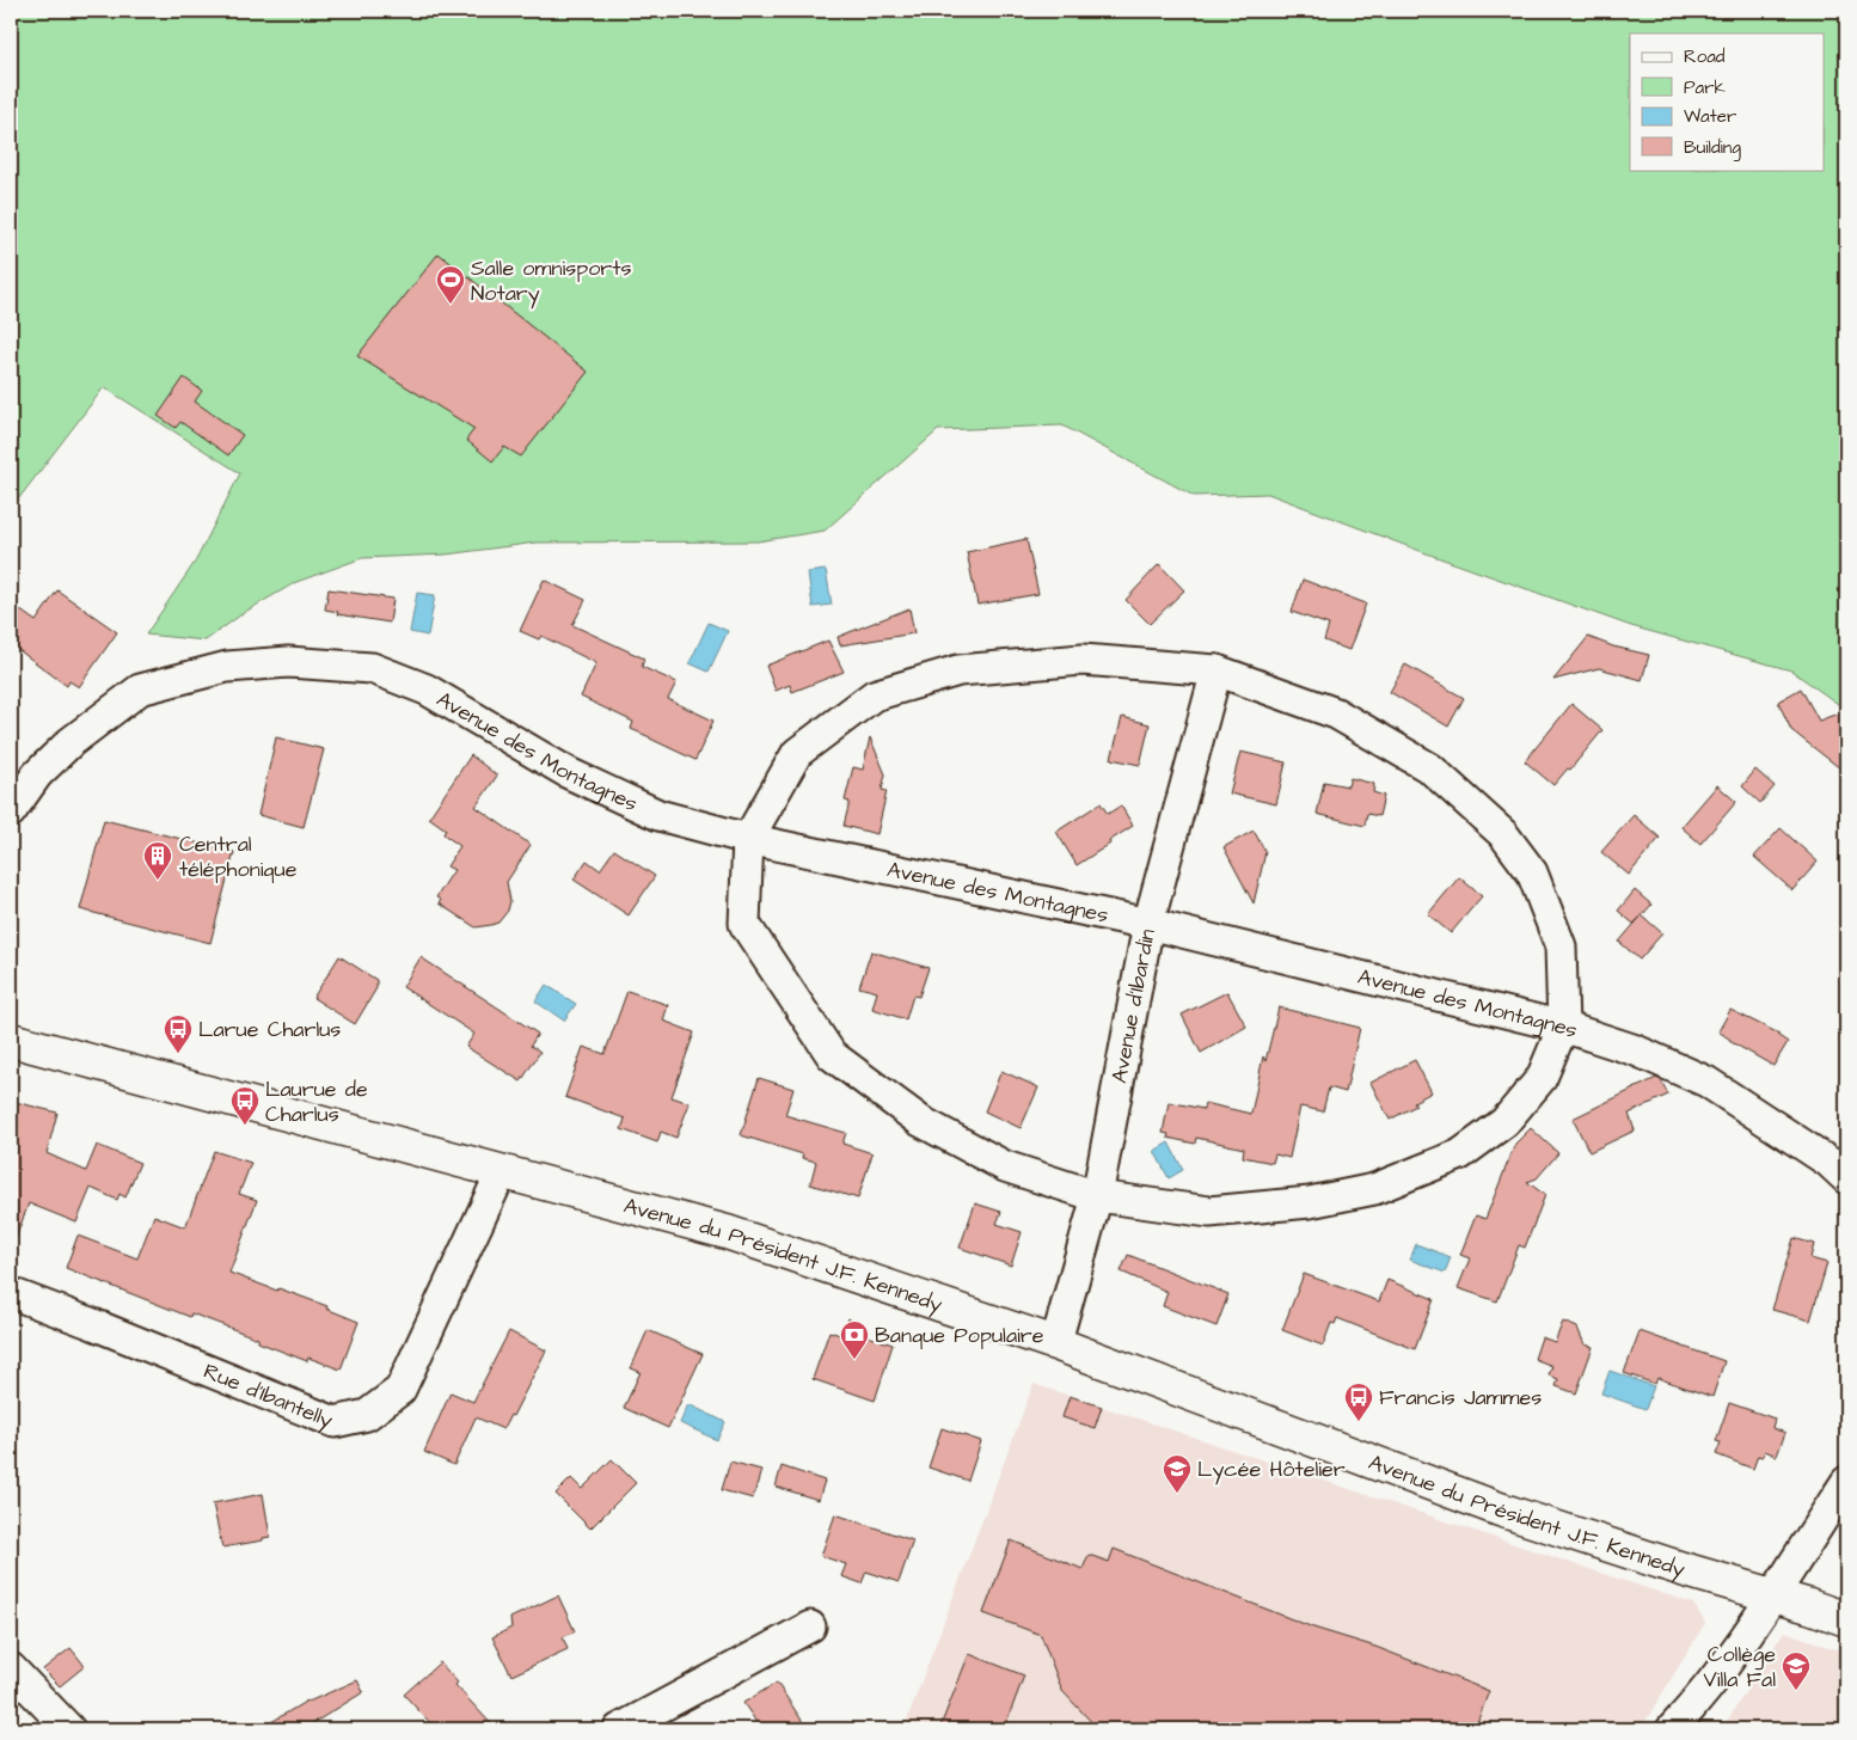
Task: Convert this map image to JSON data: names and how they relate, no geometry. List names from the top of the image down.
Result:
{
  "streets": {
    "street": [
      "Avenue des Montagnes",
      "Avenue d'Ibardin",
      "Avenue du Président J.F. Kennedy",
      "Rue d'Ibantelly"
    ]
  },
  "crossings": [
    ["Avenue des Montagnes", "Avenue d'Ibardin"],
    ["Avenue d'Ibardin", "Avenue du Président J.F. Kennedy"],
    ["Avenue du Président J.F. Kennedy", "Rue d'Ibantelly"]
  ],
  "places": {
    "sports": ["Salle omnisports Notary"],
    "building": ["Central téléphonique"],
    "bus stop": ["Larue Charlus", "Laurue de Charlus", "Francis Jammes"],
    "bank": ["Banque Populaire"],
    "school or university": ["Lycée Hôtelier", "Collège Villa Fal"]
  },
  "legend": [
    "Road",
    "Park",
    "Water",
    "Building"
  ]
}
